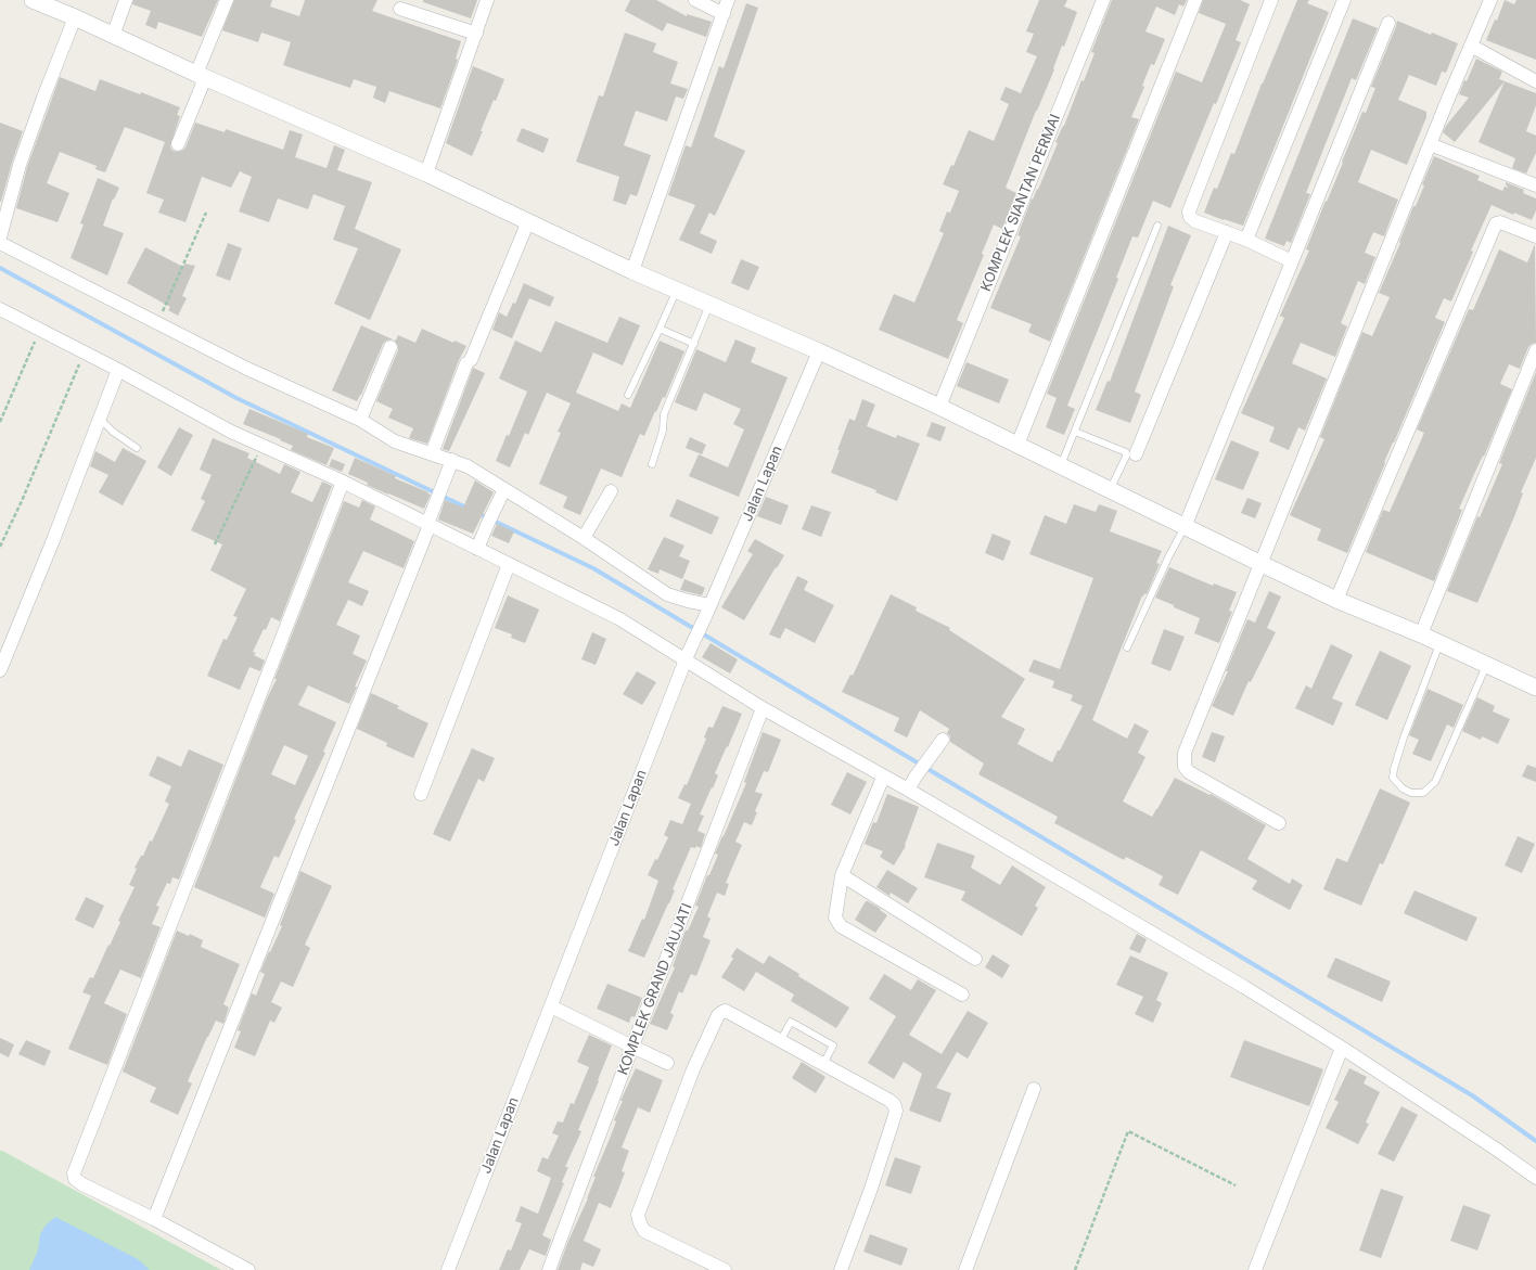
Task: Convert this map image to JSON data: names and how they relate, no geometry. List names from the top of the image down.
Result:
{
  "streets": {
    "street": ["KOMPLEK SIANTAN PERMAI", "Jalan Lapan", "KOMPLEK GRAND JAUJATI"]
  }
}
